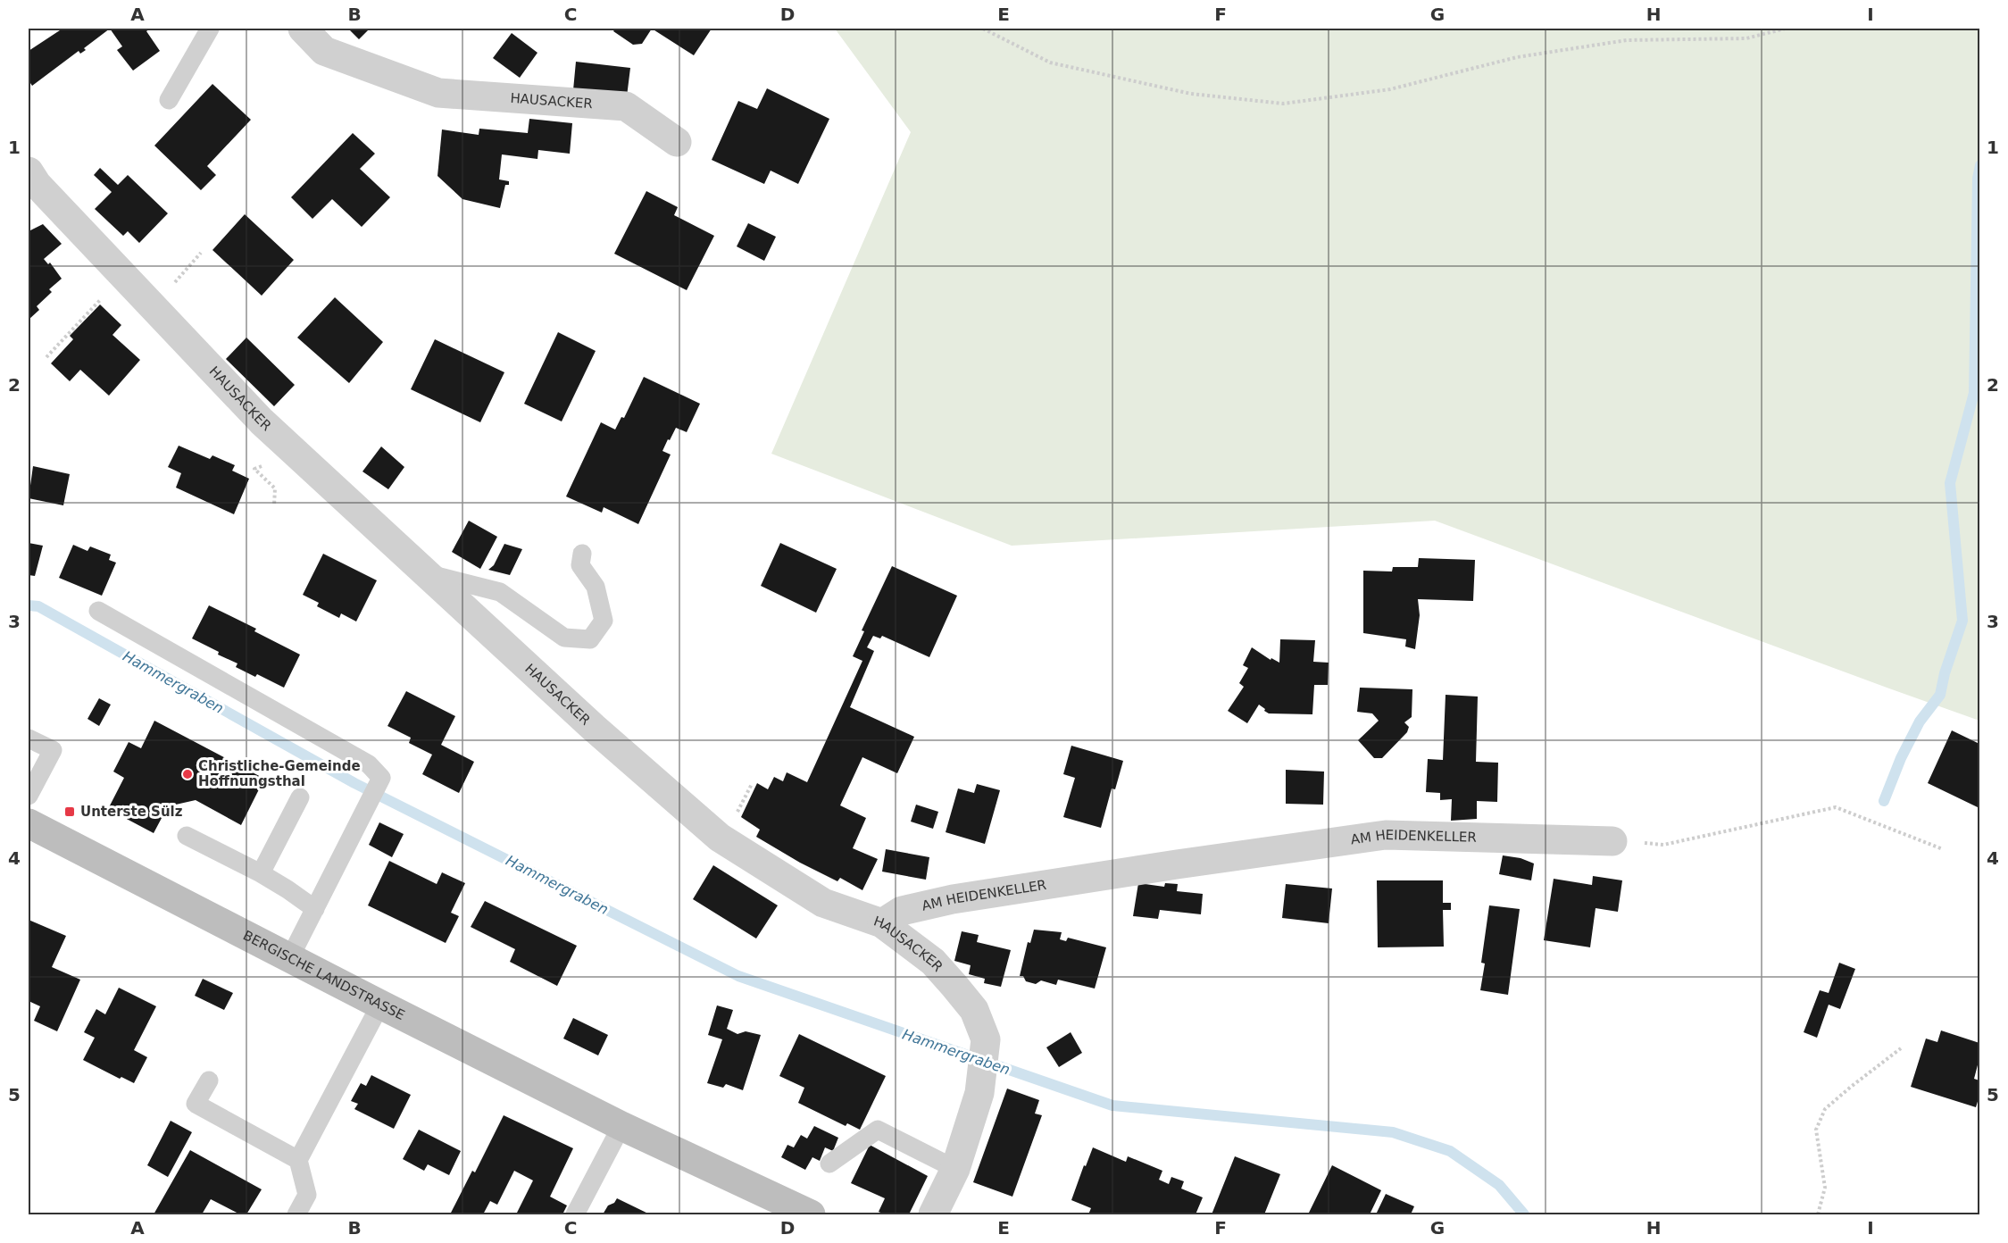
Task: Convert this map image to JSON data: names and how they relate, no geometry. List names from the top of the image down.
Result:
{
  "streets": {
    "main road": ["BERGISCHE LANDSTRASSE"],
    "street": ["HAUSACKER", "AM HEIDENKELLER"]
  },
  "crossings": [
    ["HAUSACKER", "AM HEIDENKELLER"]
  ],
  "water": ["Hammergraben"],
  "places": {
    "other": ["Christliche-Gemeinde Hoffnungsthal"],
    "transit": ["Unterste Sülz"]
  },
  "grid": {
    "columns": [
      "A",
      "B",
      "C",
      "D",
      "E",
      "F",
      "G",
      "H",
      "I"
    ],
    "rows": [
      "1",
      "2",
      "3",
      "4",
      "5"
    ]
  }
}
